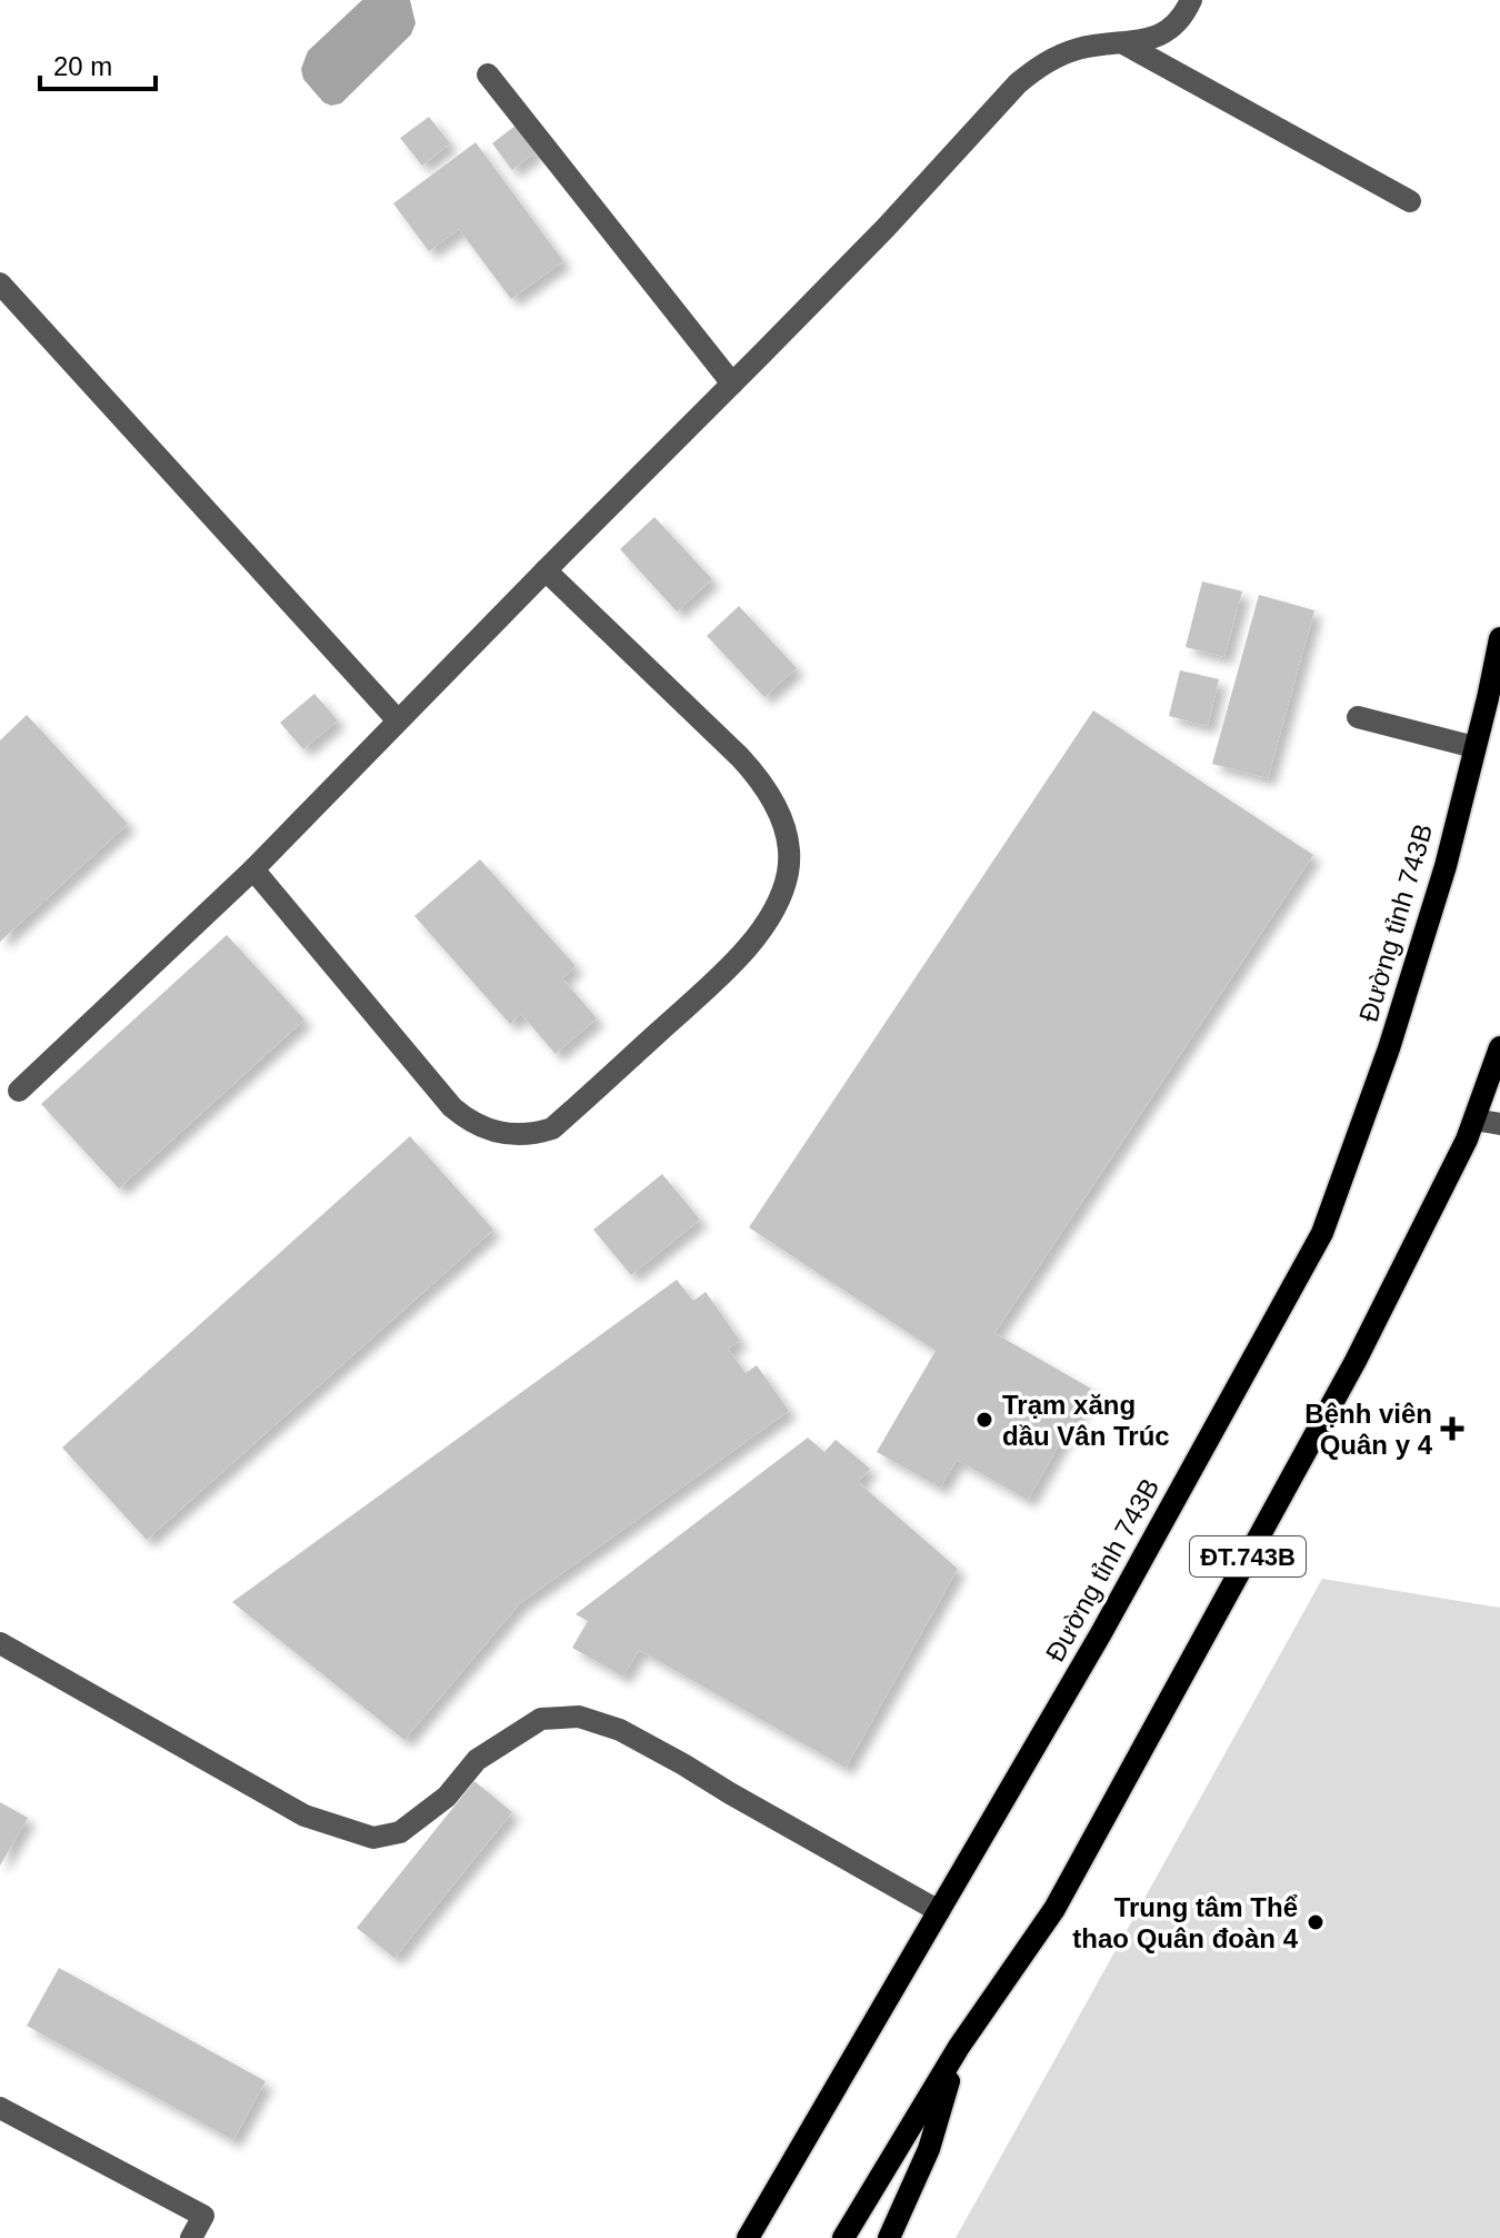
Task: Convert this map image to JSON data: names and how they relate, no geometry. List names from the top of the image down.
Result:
{
  "streets": {
    "main road": ["Đường tỉnh 743B", "ĐT.743B"]
  },
  "places": {
    "other": ["Trạm xăng dầu Vân Trúc", "Trung tâm Thể thao Quân đoàn 4"],
    "health": ["Bệnh viên Quân y 4"]
  },
  "scale_bar": "20 m"
}
